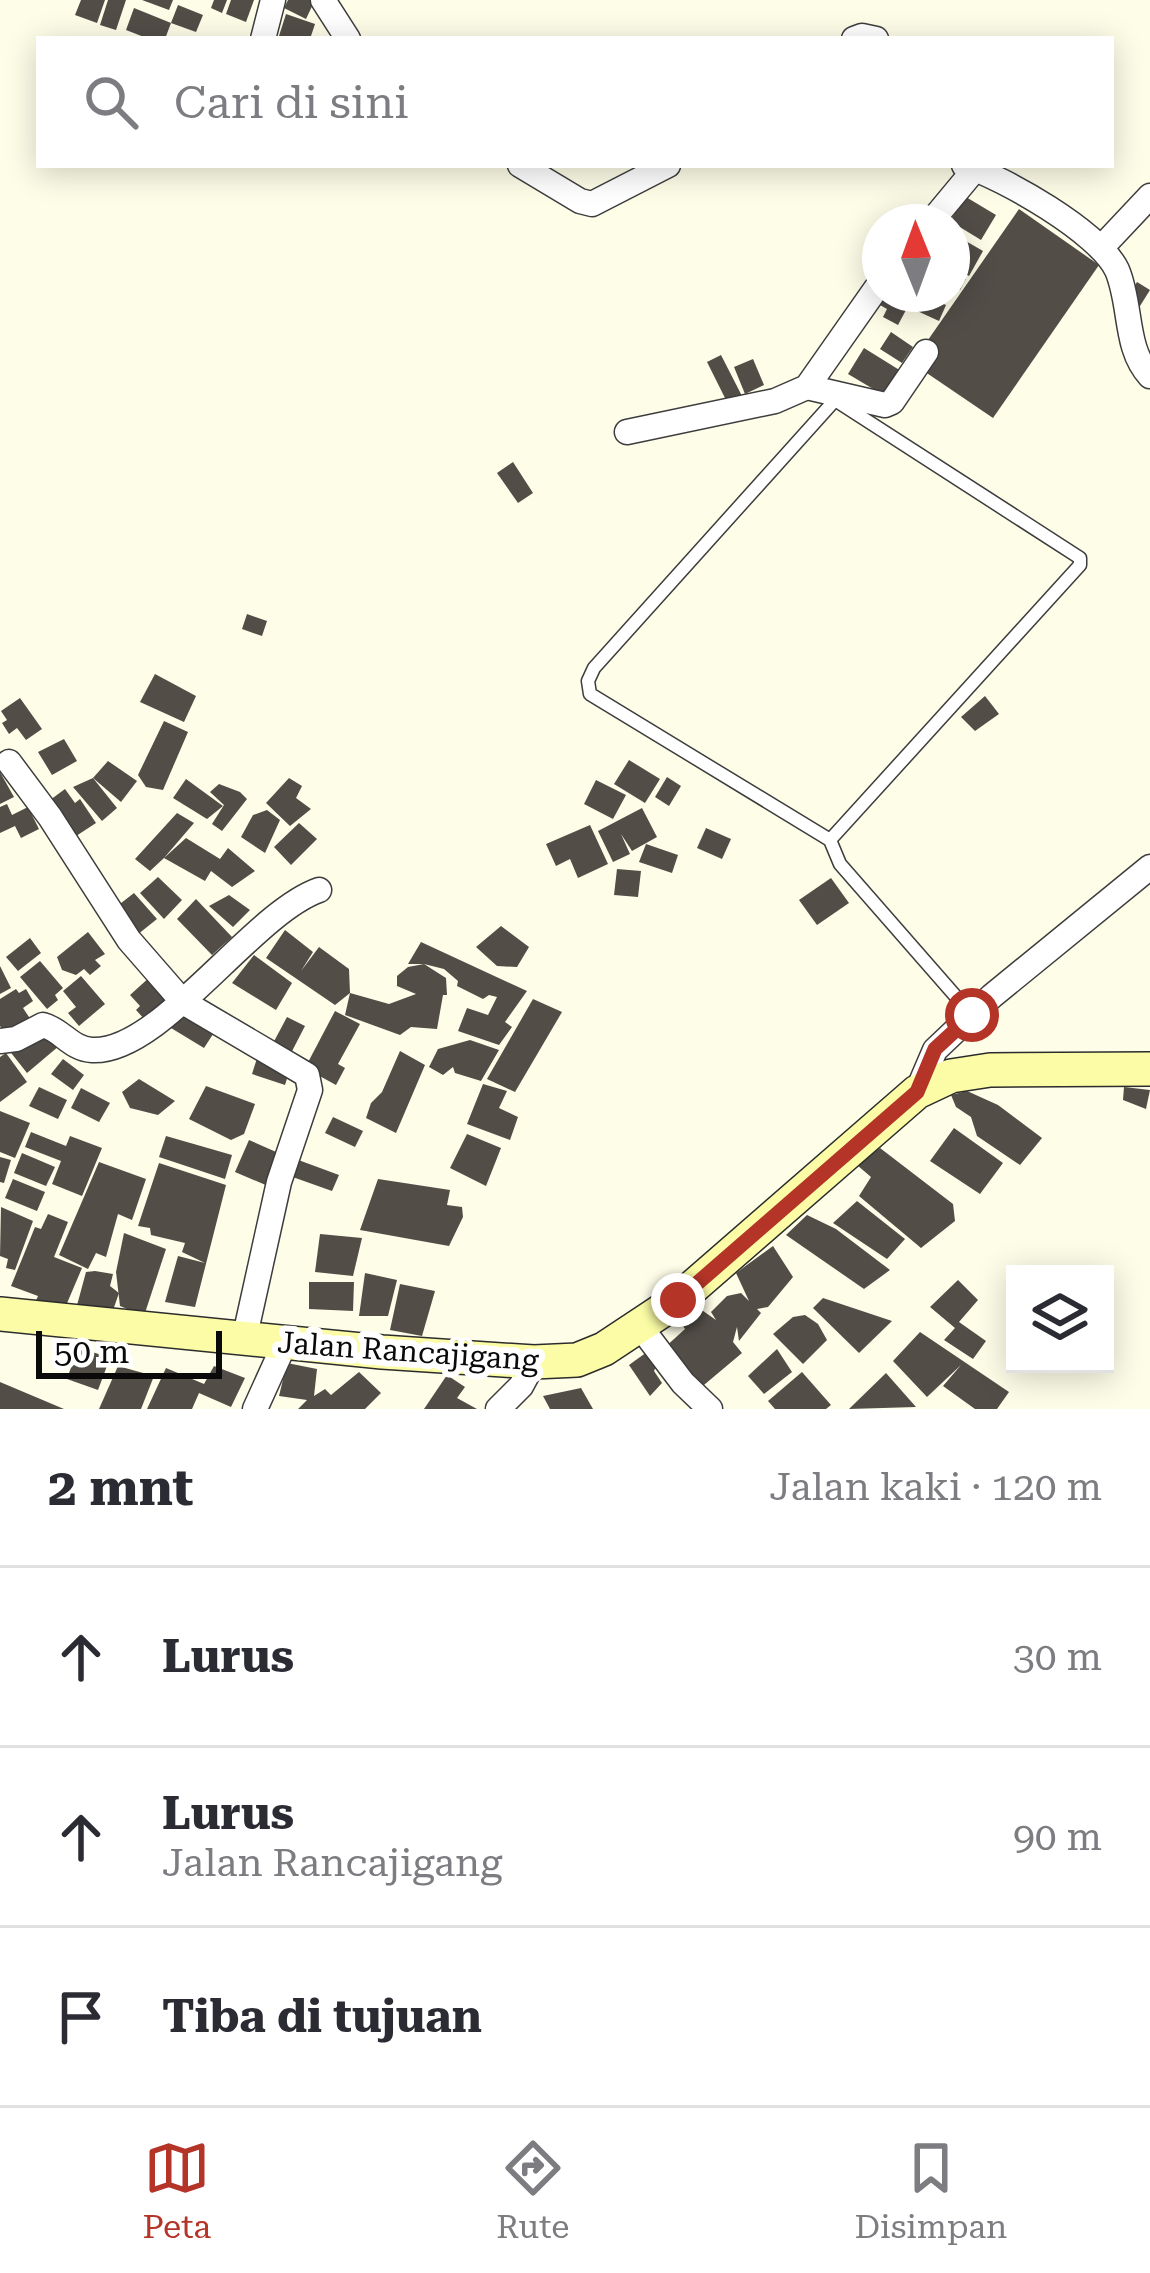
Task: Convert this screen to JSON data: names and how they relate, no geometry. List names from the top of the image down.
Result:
{
  "streets": {
    "main road": ["Jalan Rancajigang"]
  },
  "scale_bar": "50 m",
  "north": "top",
  "page": {
    "search": "Cari di sini",
    "scale": "50 m",
    "heading": ["2 mnt", "Jalan kaki · 120 m"],
    "list": [
      ["Lurus", "30 m"],
      ["Lurus", "Jalan Rancajigang", "90 m"],
      "Tiba di tujuan"
    ],
    "nav": ["Peta", "Rute", "Disimpan"]
  }
}
